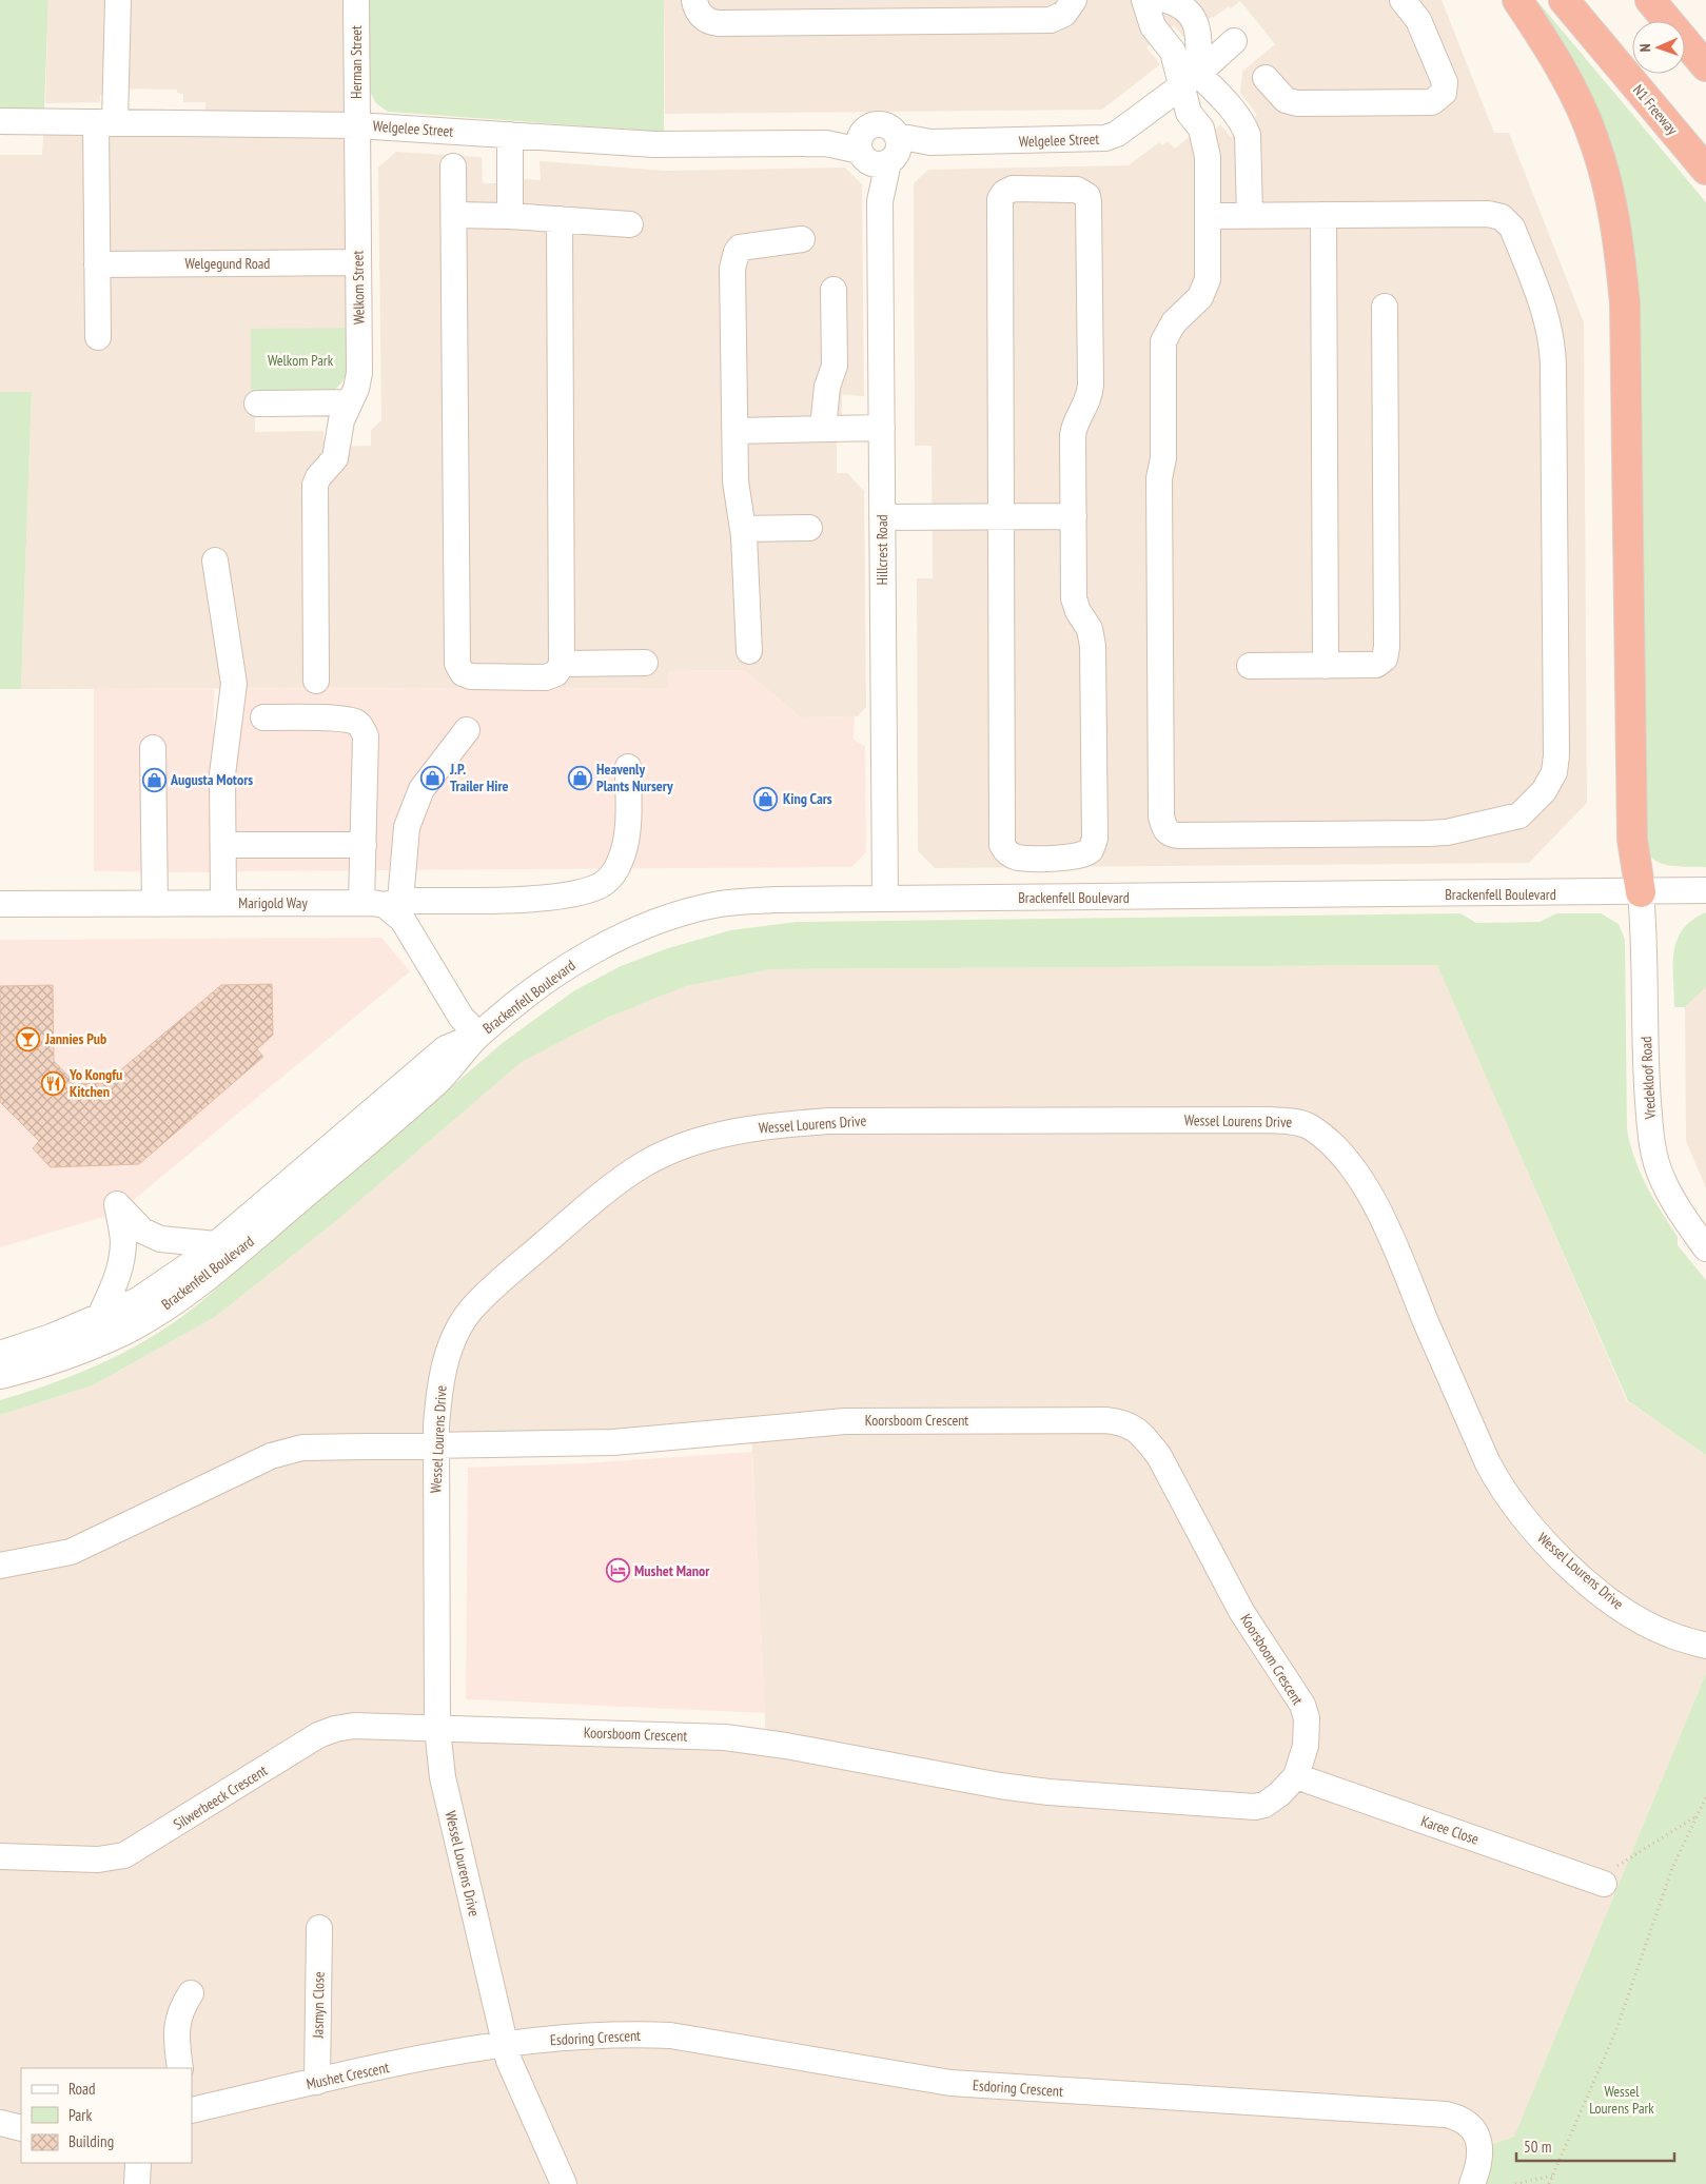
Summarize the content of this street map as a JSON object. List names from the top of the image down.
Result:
{
  "streets": {
    "highway": ["N1 Freeway"],
    "street": [
      "Herman Street",
      "Welgelee Street",
      "Welgegund Road",
      "Welkom Street",
      "Hillcrest Road",
      "Brackenfell Boulevard",
      "Marigold Way",
      "Vredekloof Road",
      "Wessel Lourens Drive",
      "Koorsboom Crescent",
      "Silwerbeeck Crescent",
      "Karee Close",
      "Jasmyn Close",
      "Esdoring Crescent",
      "Mushet Crescent"
    ]
  },
  "crossings": [
    ["Herman Street", "Welgelee Street"],
    ["Herman Street", "Welkom Street"],
    ["Welgelee Street", "Welkom Street"],
    ["Welgelee Street", "Hillcrest Road"],
    ["Welgegund Road", "Welkom Street"],
    ["Hillcrest Road", "Brackenfell Boulevard"],
    ["Brackenfell Boulevard", "Vredekloof Road"],
    ["Wessel Lourens Drive", "Koorsboom Crescent"],
    ["Wessel Lourens Drive", "Silwerbeeck Crescent"],
    ["Wessel Lourens Drive", "Esdoring Crescent"],
    ["Wessel Lourens Drive", "Mushet Crescent"],
    ["Koorsboom Crescent", "Silwerbeeck Crescent"],
    ["Koorsboom Crescent", "Karee Close"],
    ["Jasmyn Close", "Mushet Crescent"],
    ["Esdoring Crescent", "Mushet Crescent"]
  ],
  "parks": ["Welkom Park", "Wessel Lourens Park"],
  "places": {
    "shop": [
      "J.P. Trailer Hire",
      "Heavenly Plants Nursery",
      "Augusta Motors",
      "King Cars"
    ],
    "bar": ["Jannies Pub"],
    "restaurant": ["Yo Kongfu Kitchen"],
    "hotel": ["Mushet Manor"]
  },
  "legend": ["Road", "Park", "Building"],
  "scale_bar": "50 m",
  "north": "left"
}
